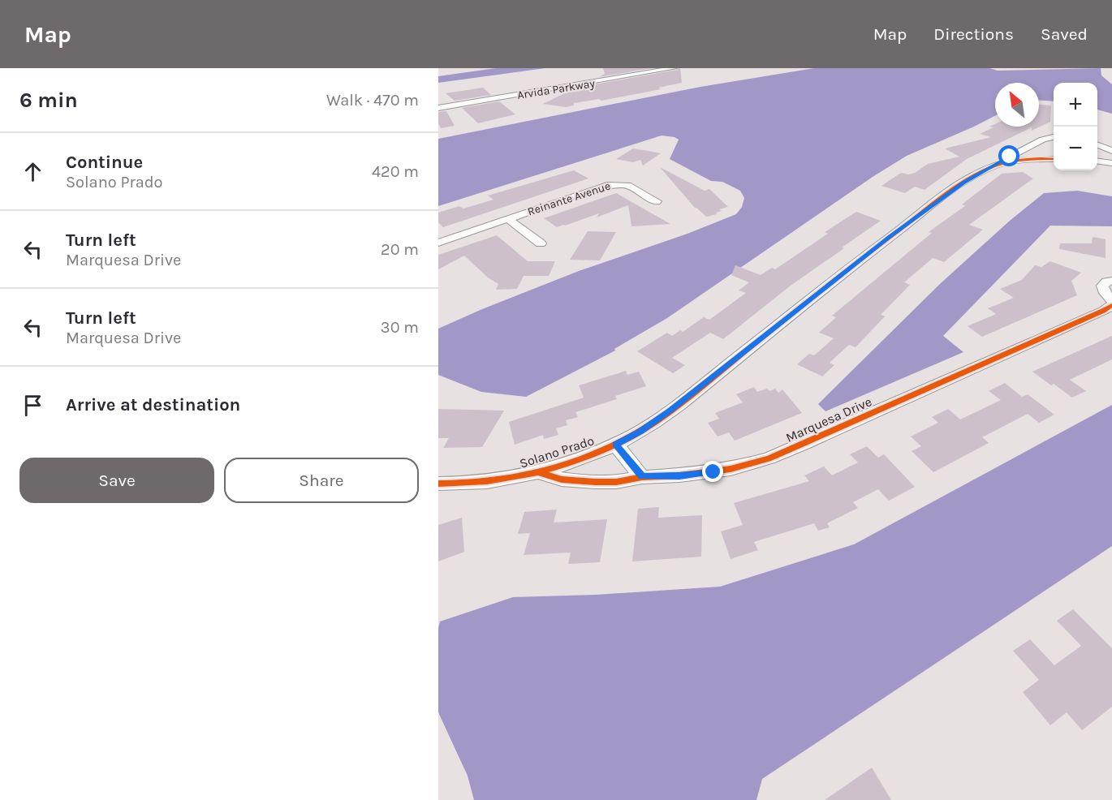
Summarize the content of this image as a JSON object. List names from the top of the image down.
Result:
{
  "streets": {
    "street": [
      "Arvida Parkway",
      "Reinante Avenue",
      "Marquesa Drive",
      "Solano Prado"
    ]
  },
  "crossings": [
    ["Marquesa Drive", "Solano Prado"]
  ],
  "north": "top left",
  "page": {
    "header": "Map",
    "nav": ["Map", "Directions", "Saved"],
    "heading": ["6 min", "Walk · 470 m"],
    "map_buttons": ["+", "−"],
    "list": [
      ["Continue", "Solano Prado", "420 m"],
      ["Turn left", "Marquesa Drive", "20 m"],
      ["Turn left", "Marquesa Drive", "30 m"],
      "Arrive at destination"
    ],
    "buttons": ["Save", "Share"]
  }
}
